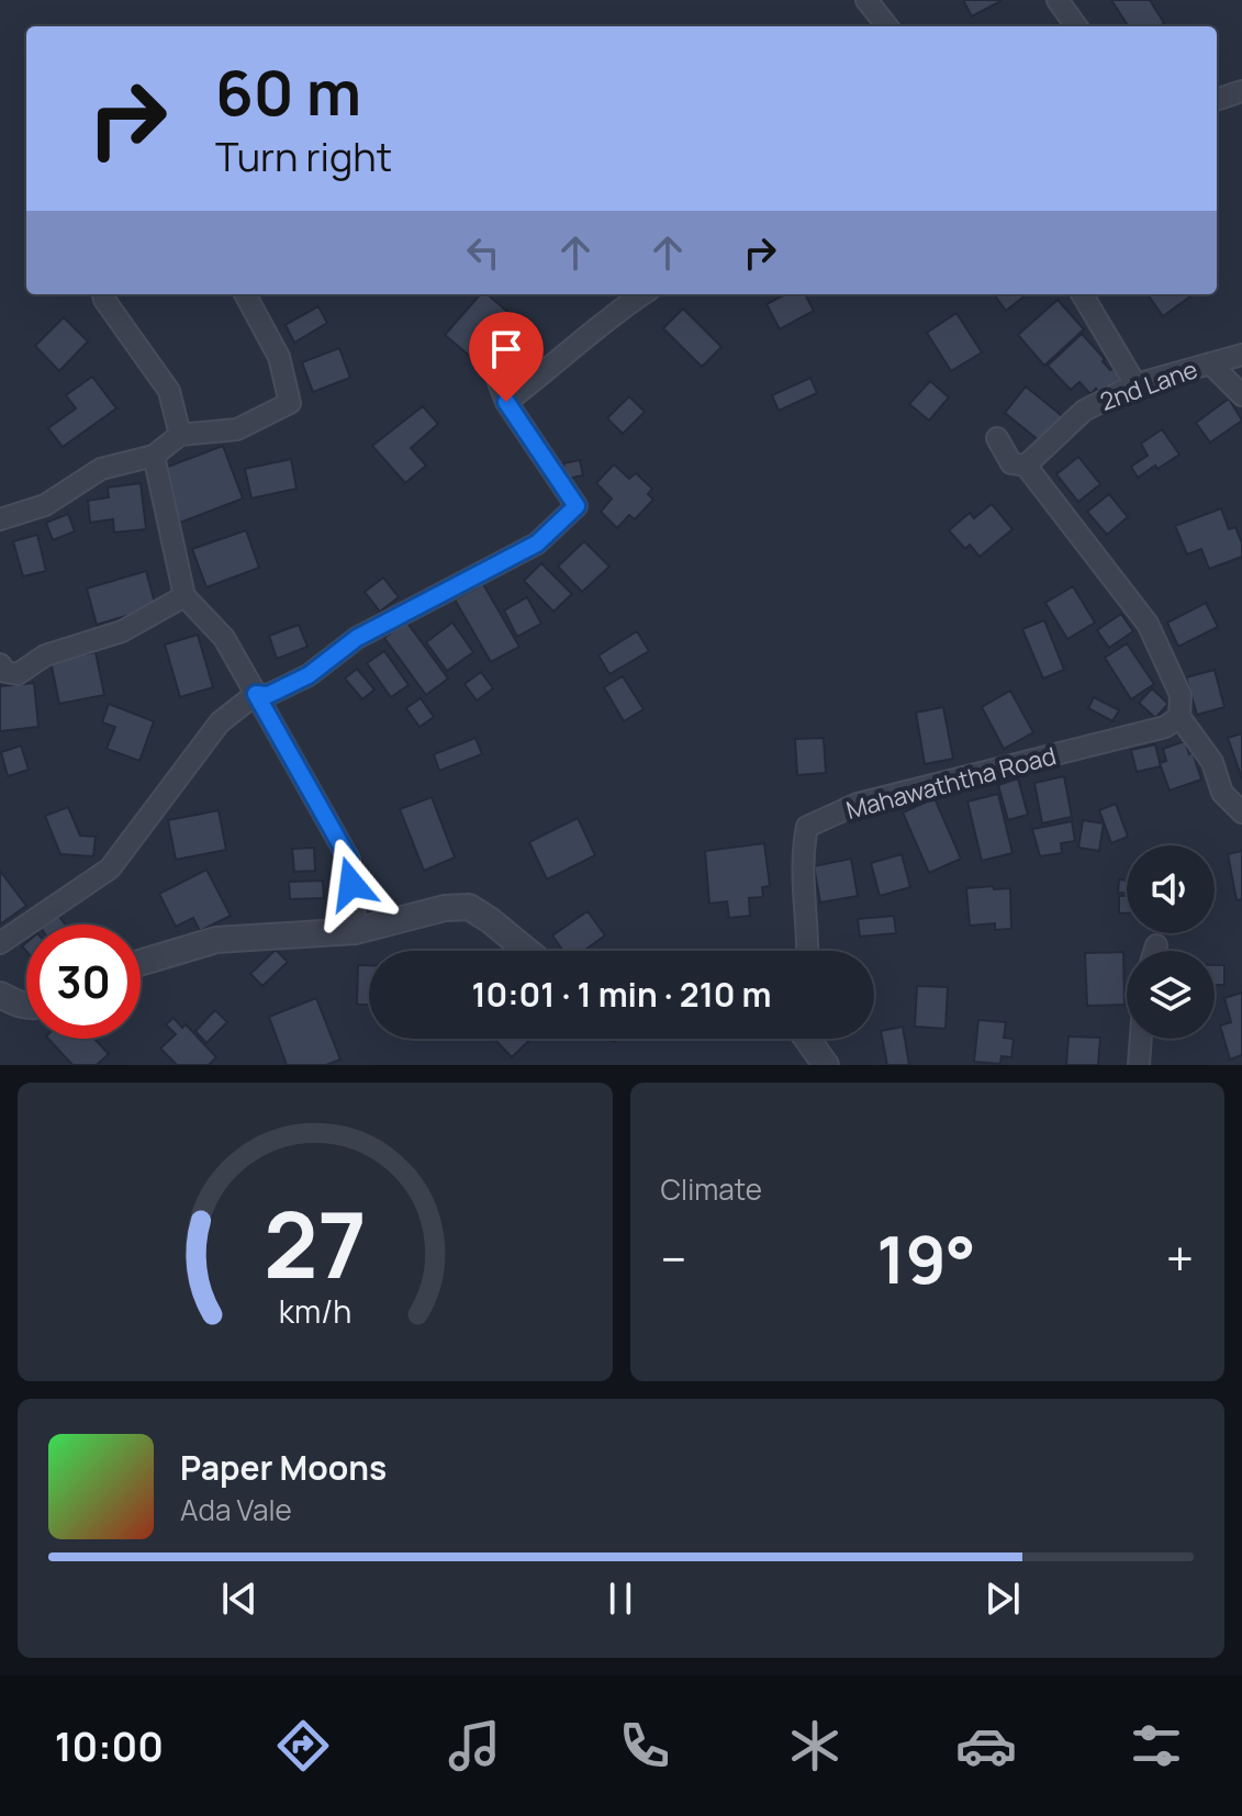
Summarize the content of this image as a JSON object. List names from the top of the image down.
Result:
{
  "streets": {
    "street": ["2nd Lane", "Mahawaththa Road"]
  },
  "page": {
    "turn": ["60 m", "Turn right"],
    "limit": "30",
    "trip": "10:01 · 1 min · 210 m",
    "tile": "Climate",
    "heat": ["−", "19°", "+"],
    "song": ["Paper Moons", "Ada Vale"],
    "tabs": "10:00",
    "gauge": ["27", "km/h"]
  }
}
